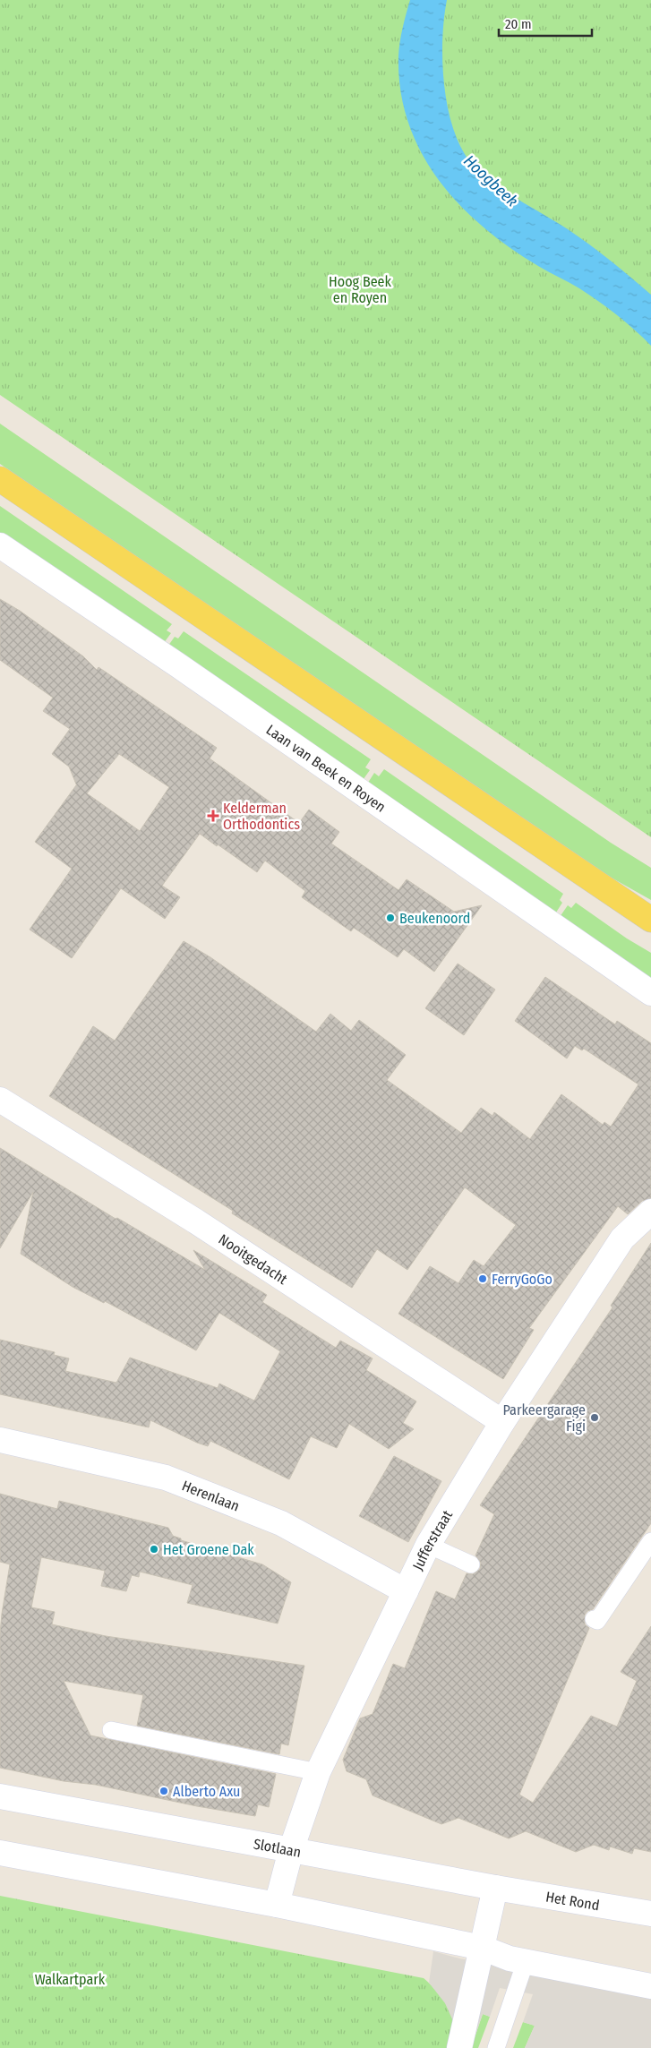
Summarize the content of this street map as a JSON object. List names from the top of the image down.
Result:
{
  "streets": {
    "street": [
      "Laan van Beek en Royen",
      "Nooitgedacht",
      "Herenlaan",
      "Jufferstraat",
      "Slotlaan",
      "Het Rond"
    ]
  },
  "crossings": [
    ["Nooitgedacht", "Jufferstraat"],
    ["Herenlaan", "Jufferstraat"],
    ["Jufferstraat", "Slotlaan"],
    ["Slotlaan", "Het Rond"]
  ],
  "water": ["Hoogbeek"],
  "parks": ["Hoog Beek en Royen", "Walkartpark"],
  "places": {
    "health": ["Kelderman Orthodontics"],
    "other": [
      "Beukenoord",
      "FerryGoGo",
      "Parkeergarage Figi",
      "Het Groene Dak",
      "Alberto Axu"
    ]
  },
  "scale_bar": "20 m"
}
